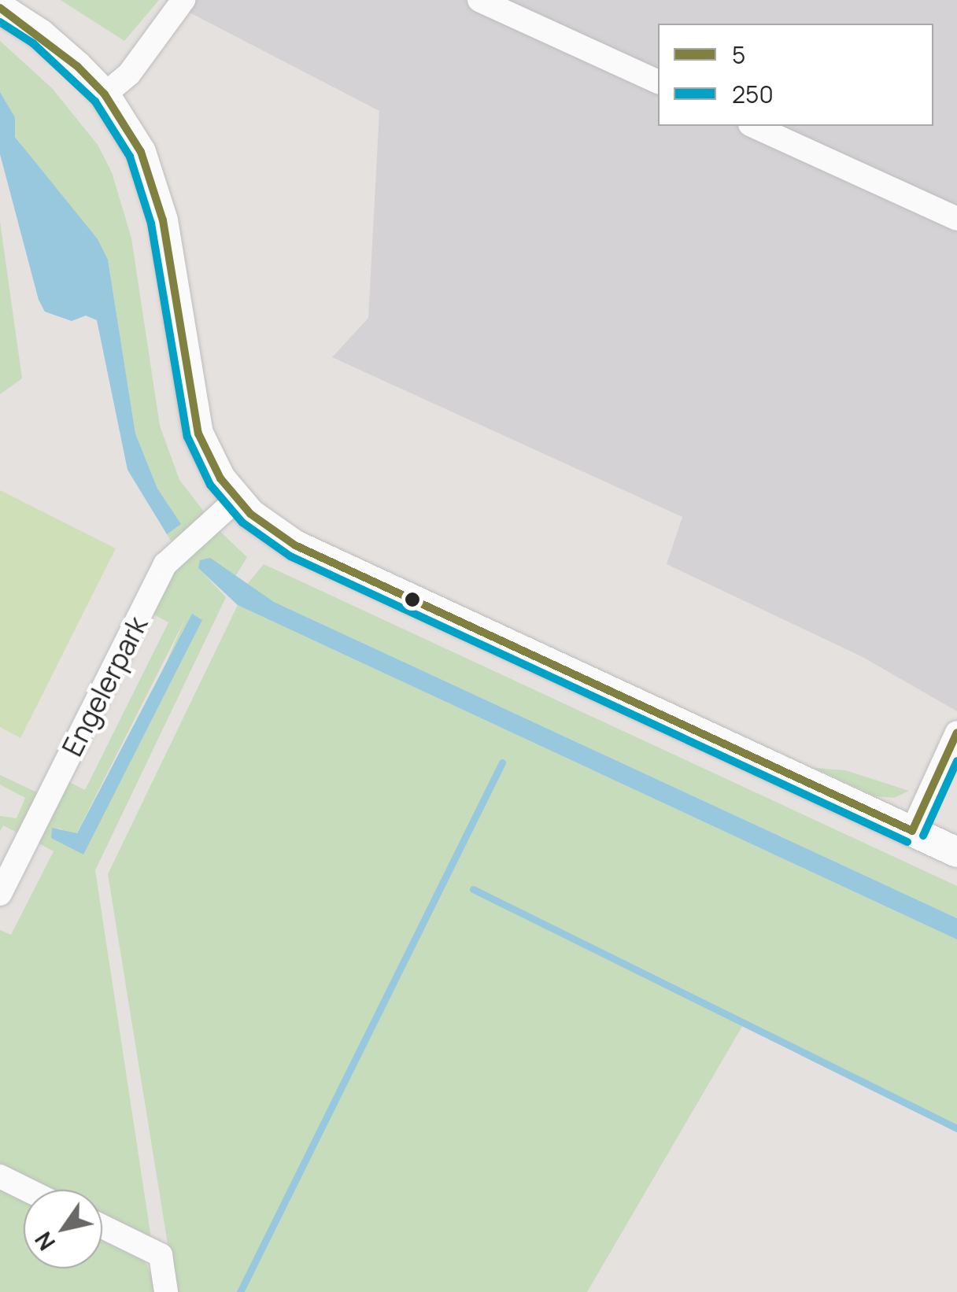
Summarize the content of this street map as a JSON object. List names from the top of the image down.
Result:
{
  "streets": {
    "street": ["Engelerpark"]
  },
  "lines": ["transit line 5", "transit line 250"],
  "legend": ["5", "250"],
  "north": "bottom left"
}
